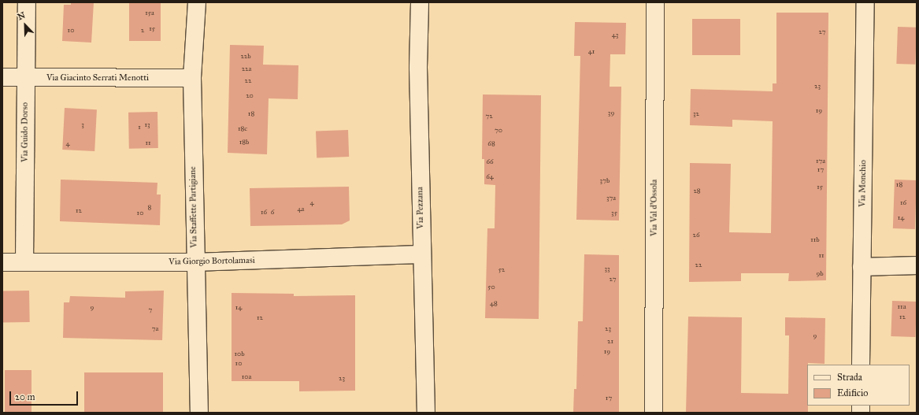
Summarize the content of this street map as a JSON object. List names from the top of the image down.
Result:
{
  "streets": {
    "street": [
      "Via Giacinto Serrati Menotti",
      "Via Guido Dorso",
      "Via Monchio",
      "Via Staffette Partigiane",
      "Via Pezzana",
      "Via Val d'Ossola",
      "Via Giorgio Bortolamasi"
    ]
  },
  "crossings": [
    ["Via Giacinto Serrati Menotti", "Via Guido Dorso"],
    ["Via Giacinto Serrati Menotti", "Via Staffette Partigiane"],
    ["Via Guido Dorso", "Via Giorgio Bortolamasi"],
    ["Via Staffette Partigiane", "Via Giorgio Bortolamasi"],
    ["Via Pezzana", "Via Giorgio Bortolamasi"]
  ],
  "house_numbers": [
    "15a",
    "15",
    "10",
    "2",
    "27",
    "43",
    "41",
    "22b",
    "22a",
    "22",
    "23",
    "20",
    "19",
    "39",
    "18",
    "32",
    "72",
    "3",
    "13",
    "1",
    "18c",
    "70",
    "18b",
    "11",
    "4",
    "68",
    "17a",
    "66",
    "17",
    "64",
    "37b",
    "18",
    "15",
    "28",
    "37a",
    "4",
    "16",
    "8",
    "4a",
    "12",
    "16",
    "6",
    "10",
    "35",
    "14",
    "26",
    "11b",
    "11",
    "22",
    "33",
    "52",
    "9b",
    "27",
    "50",
    "48",
    "11a",
    "9",
    "14",
    "7",
    "12",
    "12",
    "7a",
    "23",
    "9",
    "21",
    "19",
    "10b",
    "10",
    "10a",
    "23",
    "17"
  ],
  "legend": ["Strada", "Edificio"],
  "scale_bar": "20 m",
  "north": "top left"
}
